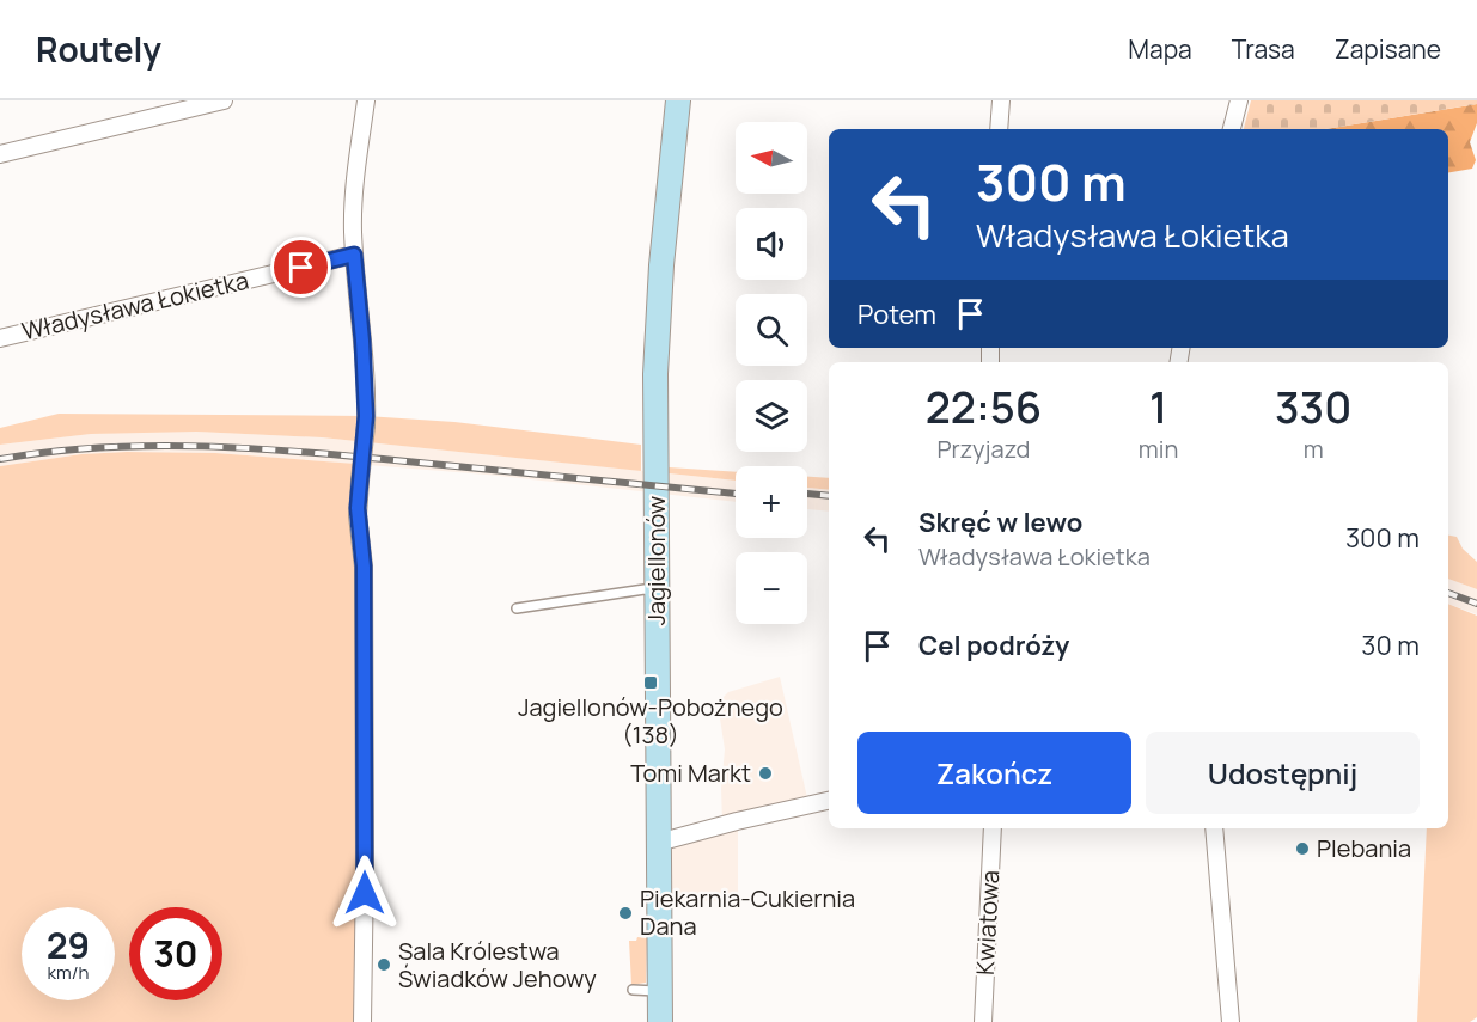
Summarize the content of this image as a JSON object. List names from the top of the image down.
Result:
{
  "streets": {
    "street": ["Władysława Łokietka", "Jagiellonów", "Kwiatowa"]
  },
  "places": {
    "transit": ["Jagiellonów-Pobożnego (138)"],
    "other": [
      "Tomi Markt",
      "Plebania",
      "Piekarnia-Cukiernia Dana",
      "Sala Królestwa Świadków Jehowy"
    ]
  },
  "north": "left",
  "page": {
    "header": "Routely",
    "nav": ["Mapa", "Trasa", "Zapisane"],
    "map_buttons": ["+", "−"],
    "turn": ["300 m", "Władysława Łokietka"],
    "then": "Potem",
    "eta": [
      "22:56",
      "Przyjazd",
      "1",
      "min",
      "330",
      "m"
    ],
    "list": [
      {
        "name": "Skręć w lewo",
        "note": "Władysława Łokietka",
        "value": "300 m"
      },
      {
        "name": "Cel podróży",
        "value": "30 m"
      }
    ],
    "buttons": ["Zakończ", "Udostępnij"],
    "speed": "29 km/h",
    "limit": "30"
  }
}
